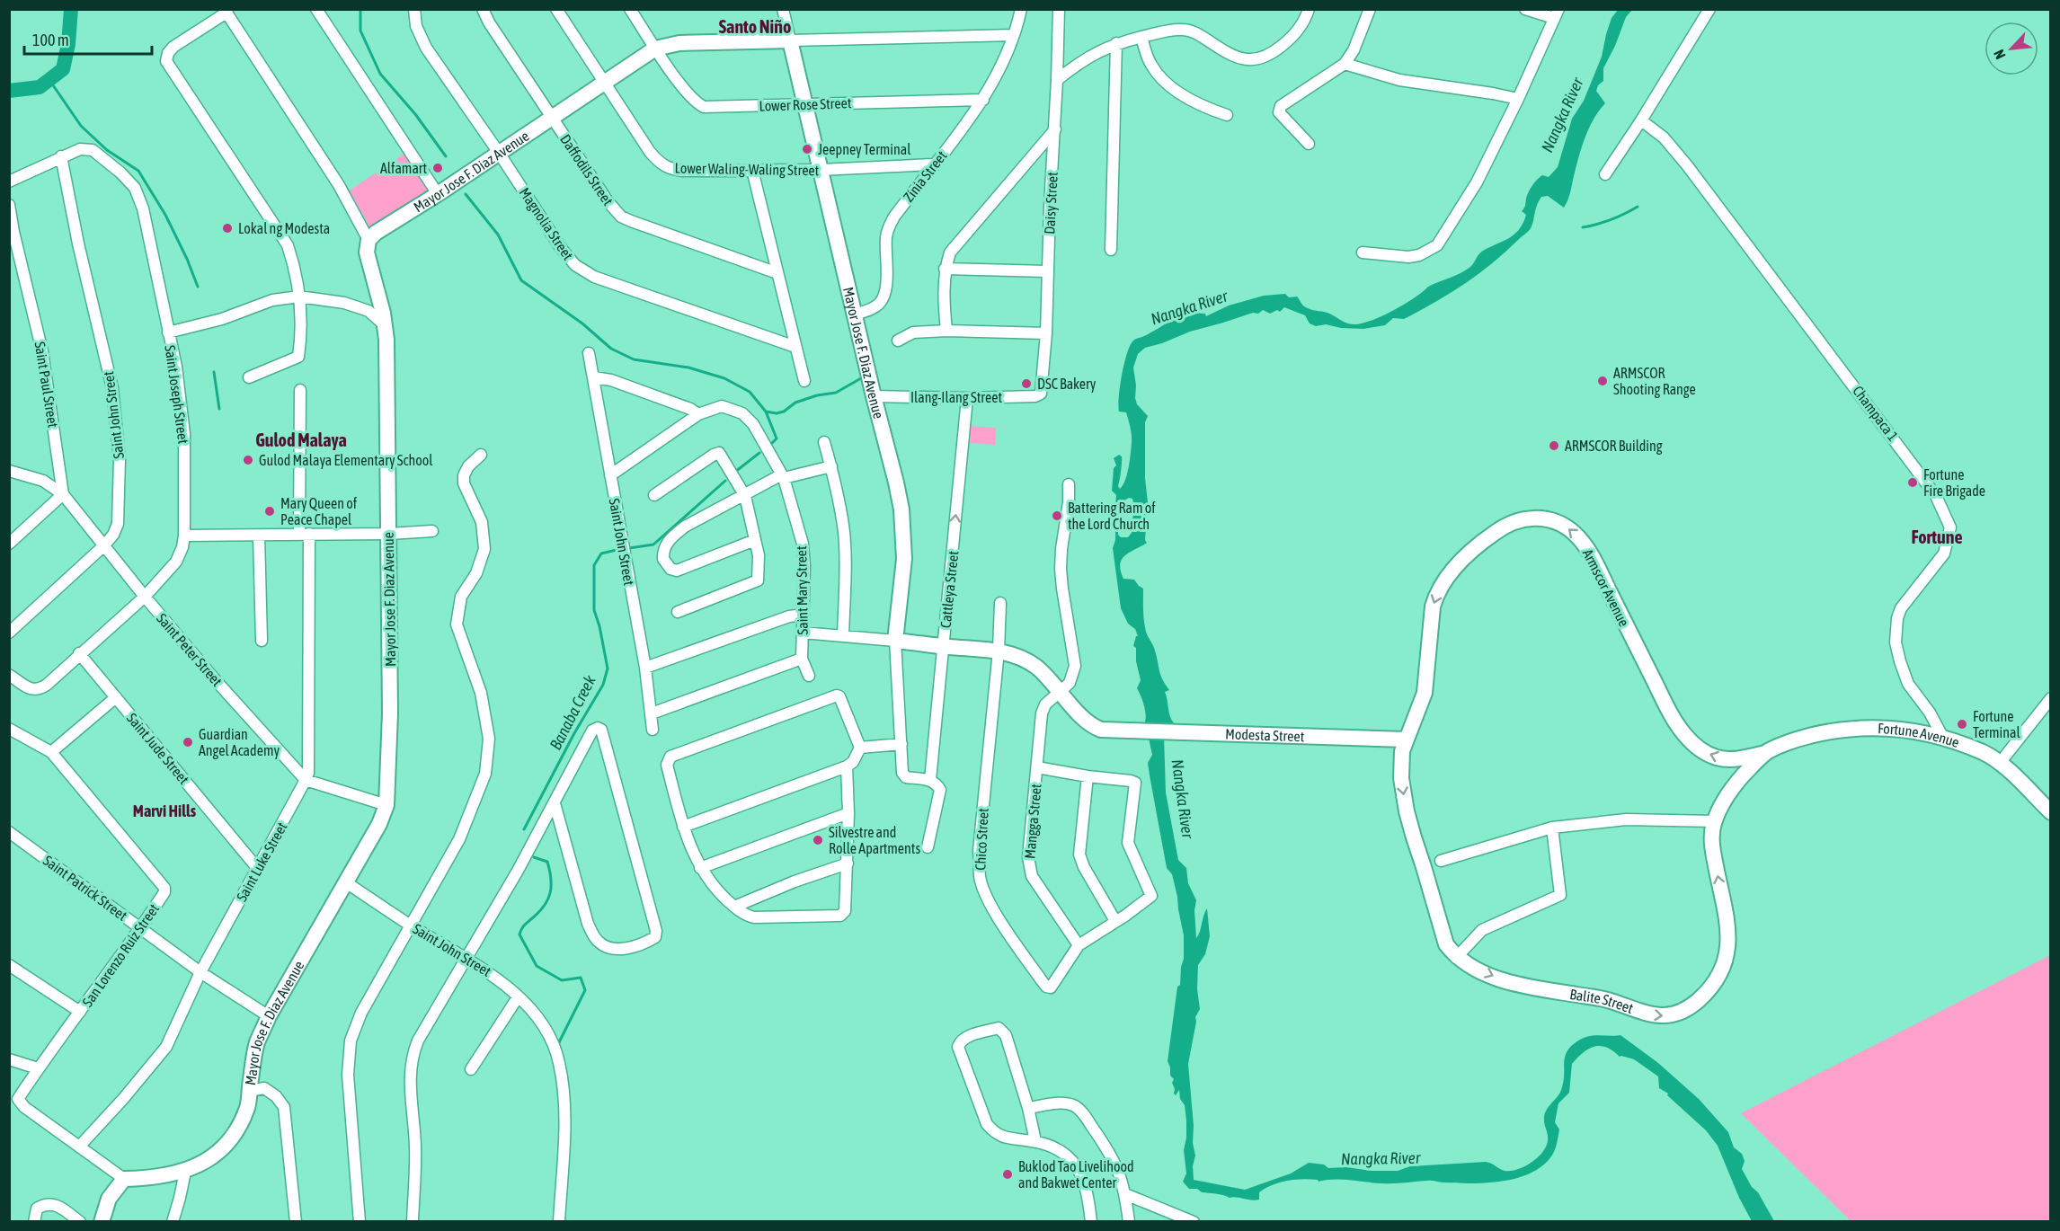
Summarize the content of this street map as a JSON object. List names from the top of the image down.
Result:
{
  "streets": {
    "main road": [
      "Mayor Jose F. Diaz Avenue",
      "Armscor Avenue",
      "Modesta Street",
      "Fortune Avenue",
      "Balite Street"
    ],
    "street": [
      "Lower Rose Street",
      "Lower Waling-Waling Street",
      "Daffodils Street",
      "Zinia Street",
      "Daisy Street",
      "Magnolia Street",
      "Saint Paul Street",
      "Saint Joseph Street",
      "Ilang-Ilang Street",
      "Champaca 1",
      "Saint John Street",
      "Cattleya Street",
      "Saint Mary Street",
      "Saint Peter Street",
      "Saint Jude Street",
      "Mangga Street",
      "Chico Street",
      "Saint Luke Street",
      "Saint Patrick Street",
      "San Lorenzo Ruiz Street"
    ]
  },
  "crossings": [
    ["Lower Rose Street", "Mayor Jose F. Diaz Avenue"],
    ["Lower Rose Street", "Zinia Street"],
    ["Lower Waling-Waling Street", "Mayor Jose F. Diaz Avenue"],
    ["Lower Waling-Waling Street", "Zinia Street"],
    ["Daffodils Street", "Mayor Jose F. Diaz Avenue"],
    ["Mayor Jose F. Diaz Avenue", "Zinia Street"],
    ["Mayor Jose F. Diaz Avenue", "Magnolia Street"],
    ["Mayor Jose F. Diaz Avenue", "Ilang-Ilang Street"],
    ["Mayor Jose F. Diaz Avenue", "Saint John Street"],
    ["Mayor Jose F. Diaz Avenue", "Saint Patrick Street"],
    ["Daisy Street", "Ilang-Ilang Street"],
    ["Saint Paul Street", "Saint Peter Street"],
    ["Saint Joseph Street", "Saint John Street"],
    ["Saint Joseph Street", "Saint Peter Street"],
    ["Saint Joseph Street", "Saint Jude Street"],
    ["Ilang-Ilang Street", "Cattleya Street"],
    ["Champaca 1", "Fortune Avenue"],
    ["Saint John Street", "Saint Mary Street"],
    ["Saint John Street", "Saint Peter Street"],
    ["Armscor Avenue", "Modesta Street"],
    ["Armscor Avenue", "Fortune Avenue"],
    ["Armscor Avenue", "Balite Street"],
    ["Saint Peter Street", "Saint Luke Street"],
    ["Modesta Street", "Mangga Street"],
    ["Fortune Avenue", "Balite Street"],
    ["Saint Jude Street", "Saint Luke Street"],
    ["Mangga Street", "Chico Street"],
    ["Saint Luke Street", "Saint Patrick Street"],
    ["Saint Luke Street", "San Lorenzo Ruiz Street"],
    ["Saint Patrick Street", "San Lorenzo Ruiz Street"]
  ],
  "one_way": ["Cattleya Street"],
  "districts": [
    "Santo Niño",
    "Gulod Malaya",
    "Fortune",
    "Marvi Hills"
  ],
  "water": ["Nangka River", "Banaba Creek"],
  "places": [
    "Jeepney Terminal",
    "Alfamart",
    "Lokal ng Modesta",
    "ARMSCOR Shooting Range",
    "DSC Bakery",
    "ARMSCOR Building",
    "Gulod Malaya Elementary School",
    "Fortune Fire Brigade",
    "Mary Queen of Peace Chapel",
    "Battering Ram of the Lord Church",
    "Fortune Terminal",
    "Guardian Angel Academy",
    "Silvestre and Rolle Apartments",
    "Buklod Tao Livelihood and Bakwet Center"
  ],
  "scale_bar": "100 m",
  "north": "bottom left"
}
